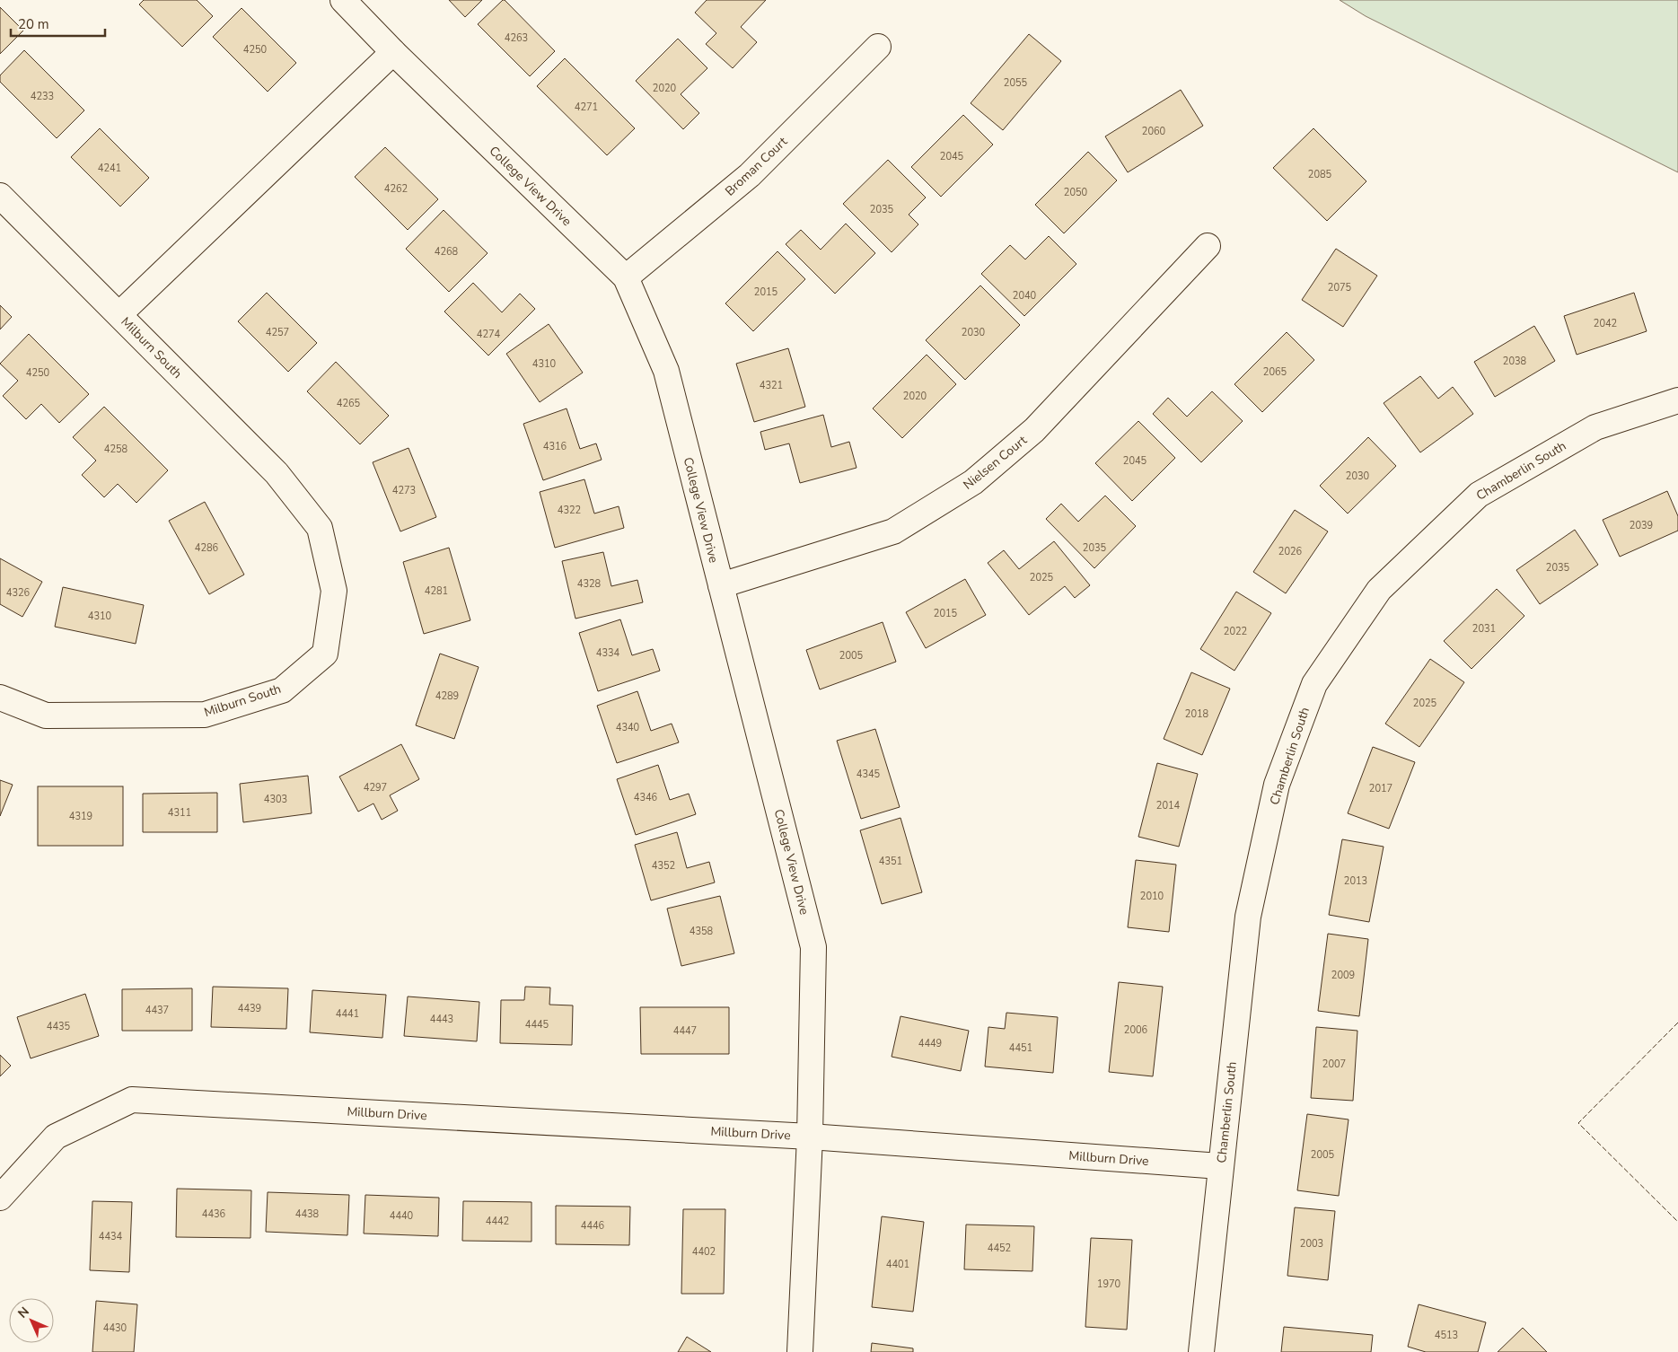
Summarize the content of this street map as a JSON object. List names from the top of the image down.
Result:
{
  "streets": {
    "street": [
      "Broman Court",
      "College View Drive",
      "Milburn South",
      "Nielsen Court",
      "Chamberlin South",
      "Millburn Drive"
    ]
  },
  "crossings": [
    ["Broman Court", "College View Drive"],
    ["College View Drive", "Milburn South"],
    ["College View Drive", "Nielsen Court"],
    ["College View Drive", "Millburn Drive"],
    ["Chamberlin South", "Millburn Drive"]
  ],
  "house_numbers": [
    "4263",
    "4250",
    "2055",
    "2020",
    "4233",
    "4271",
    "2060",
    "2045",
    "4241",
    "2085",
    "4262",
    "2050",
    "2035",
    "4268",
    "2075",
    "2015",
    "2040",
    "2042",
    "4257",
    "2030",
    "4274",
    "2038",
    "4310",
    "2065",
    "4250",
    "4321",
    "2020",
    "4265",
    "4316",
    "4258",
    "2045",
    "2030",
    "4273",
    "4322",
    "2039",
    "4286",
    "2035",
    "2026",
    "2035",
    "2025",
    "4328",
    "4281",
    "4326",
    "2015",
    "4310",
    "2031",
    "2022",
    "4334",
    "2005",
    "4289",
    "2025",
    "2018",
    "4340",
    "4345",
    "4297",
    "2017",
    "4346",
    "4303",
    "2014",
    "4311",
    "4319",
    "4351",
    "4352",
    "2013",
    "2010",
    "4358",
    "2009",
    "4439",
    "4437",
    "4441",
    "4443",
    "4445",
    "4435",
    "2006",
    "4447",
    "4449",
    "4451",
    "2007",
    "2005",
    "4436",
    "4438",
    "4440",
    "4442",
    "4446",
    "4434",
    "2003",
    "4452",
    "4402",
    "4401",
    "1970",
    "4430",
    "4513"
  ],
  "scale_bar": "20 m",
  "north": "top left"
}
